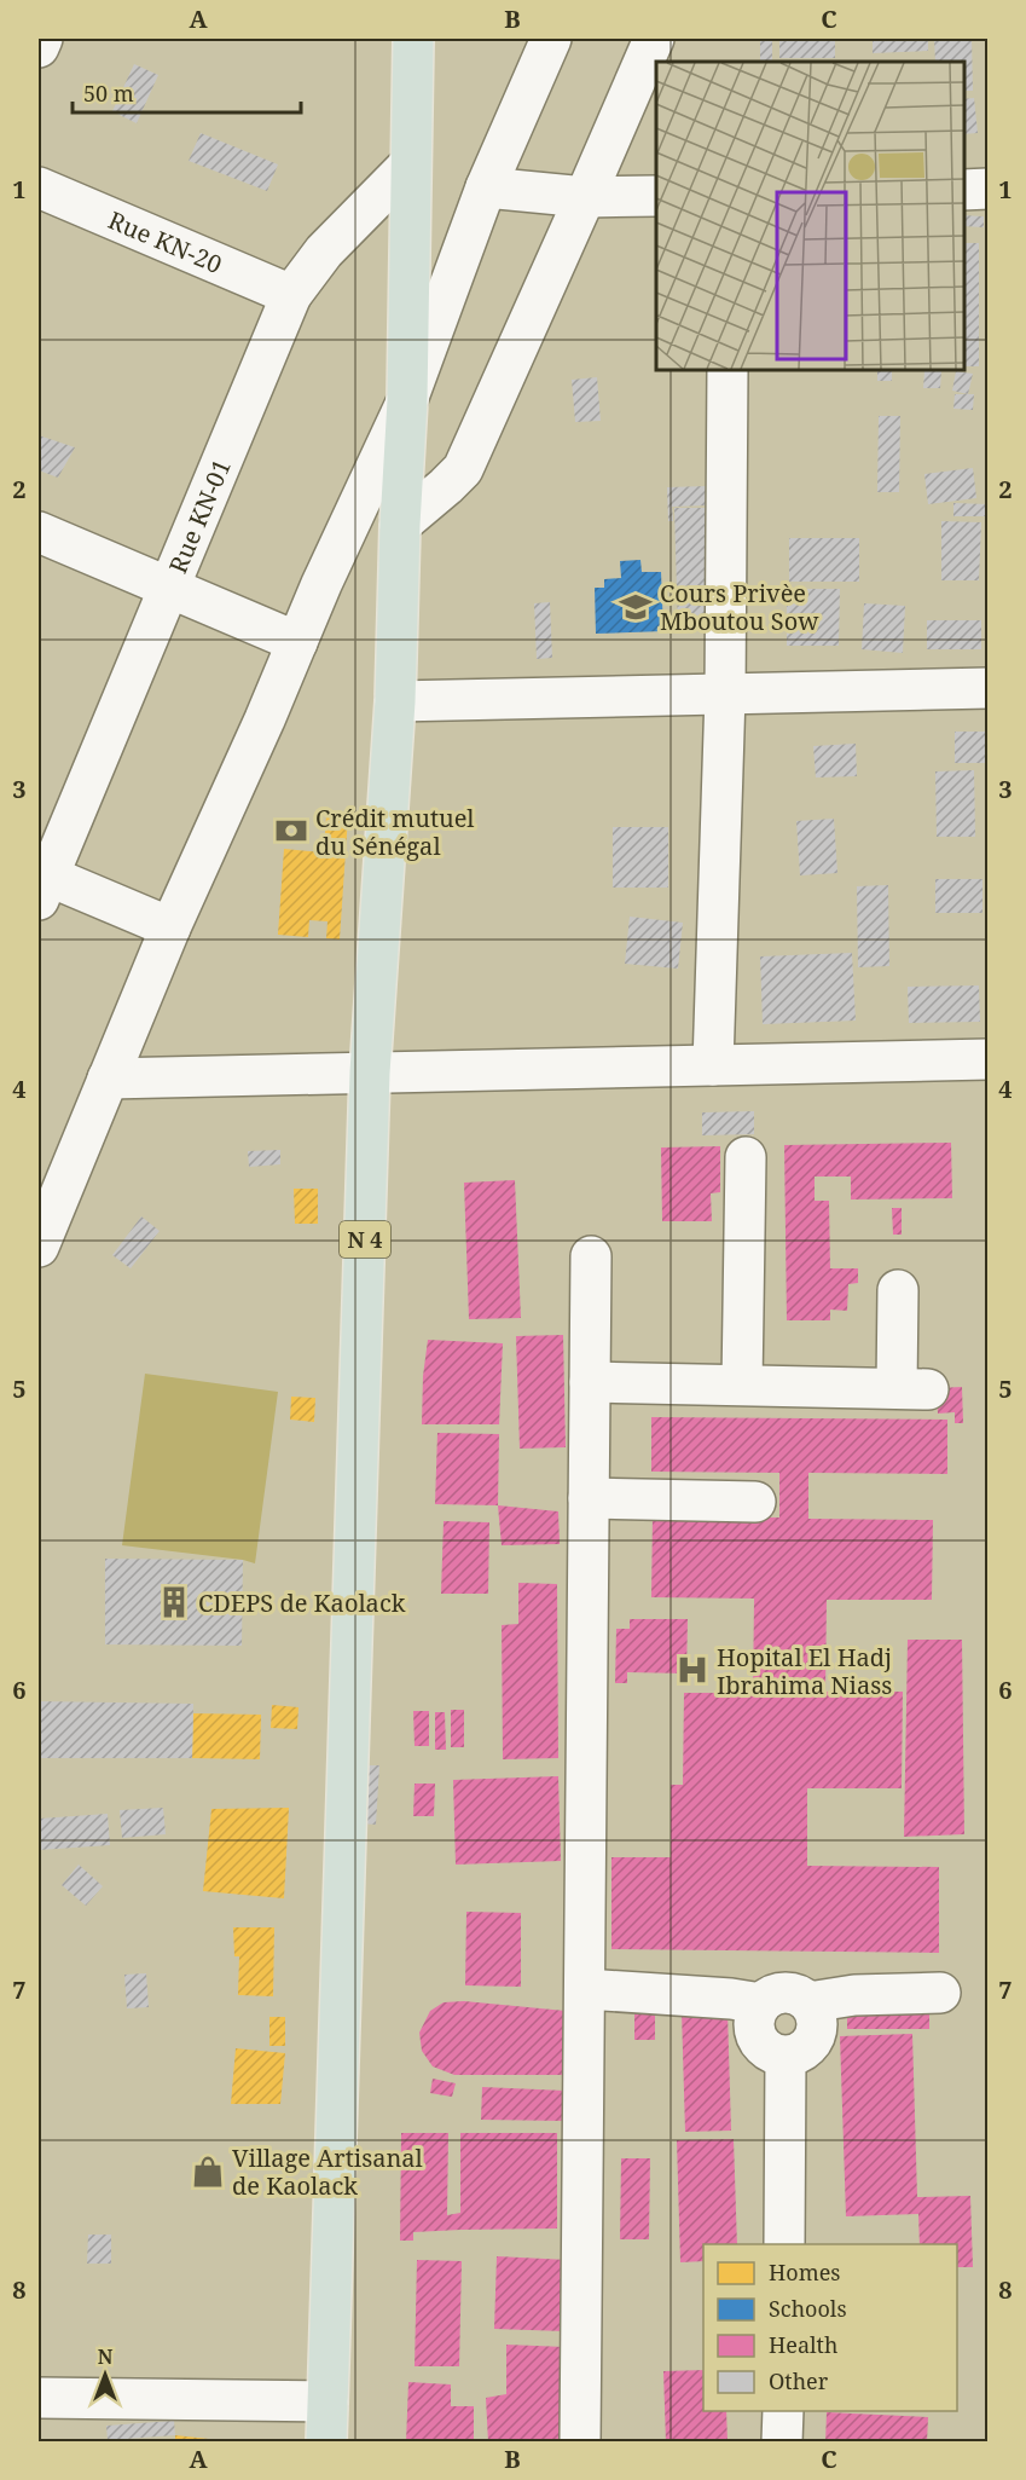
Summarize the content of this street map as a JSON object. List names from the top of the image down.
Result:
{
  "streets": {
    "main road": ["N 4"],
    "street": ["Rue KN-20", "Rue KN-01"]
  },
  "crossings": [
    ["Rue KN-20", "Rue KN-01"],
    ["Rue KN-01", "N 4"]
  ],
  "places": {
    "school or university": ["Cours Privèe Mboutou Sow"],
    "bank": ["Crédit mutuel du Sénégal"],
    "building": ["CDEPS de Kaolack"],
    "hospital": ["Hopital El Hadj Ibrahima Niass"],
    "shop": ["Village Artisanal de Kaolack"]
  },
  "legend": [
    "Homes",
    "Schools",
    "Health",
    "Other"
  ],
  "scale_bar": "50 m",
  "north": "top",
  "grid": {
    "columns": ["A", "B", "C"],
    "rows": [
      "1",
      "2",
      "3",
      "4",
      "5",
      "6",
      "7",
      "8"
    ]
  }
}
